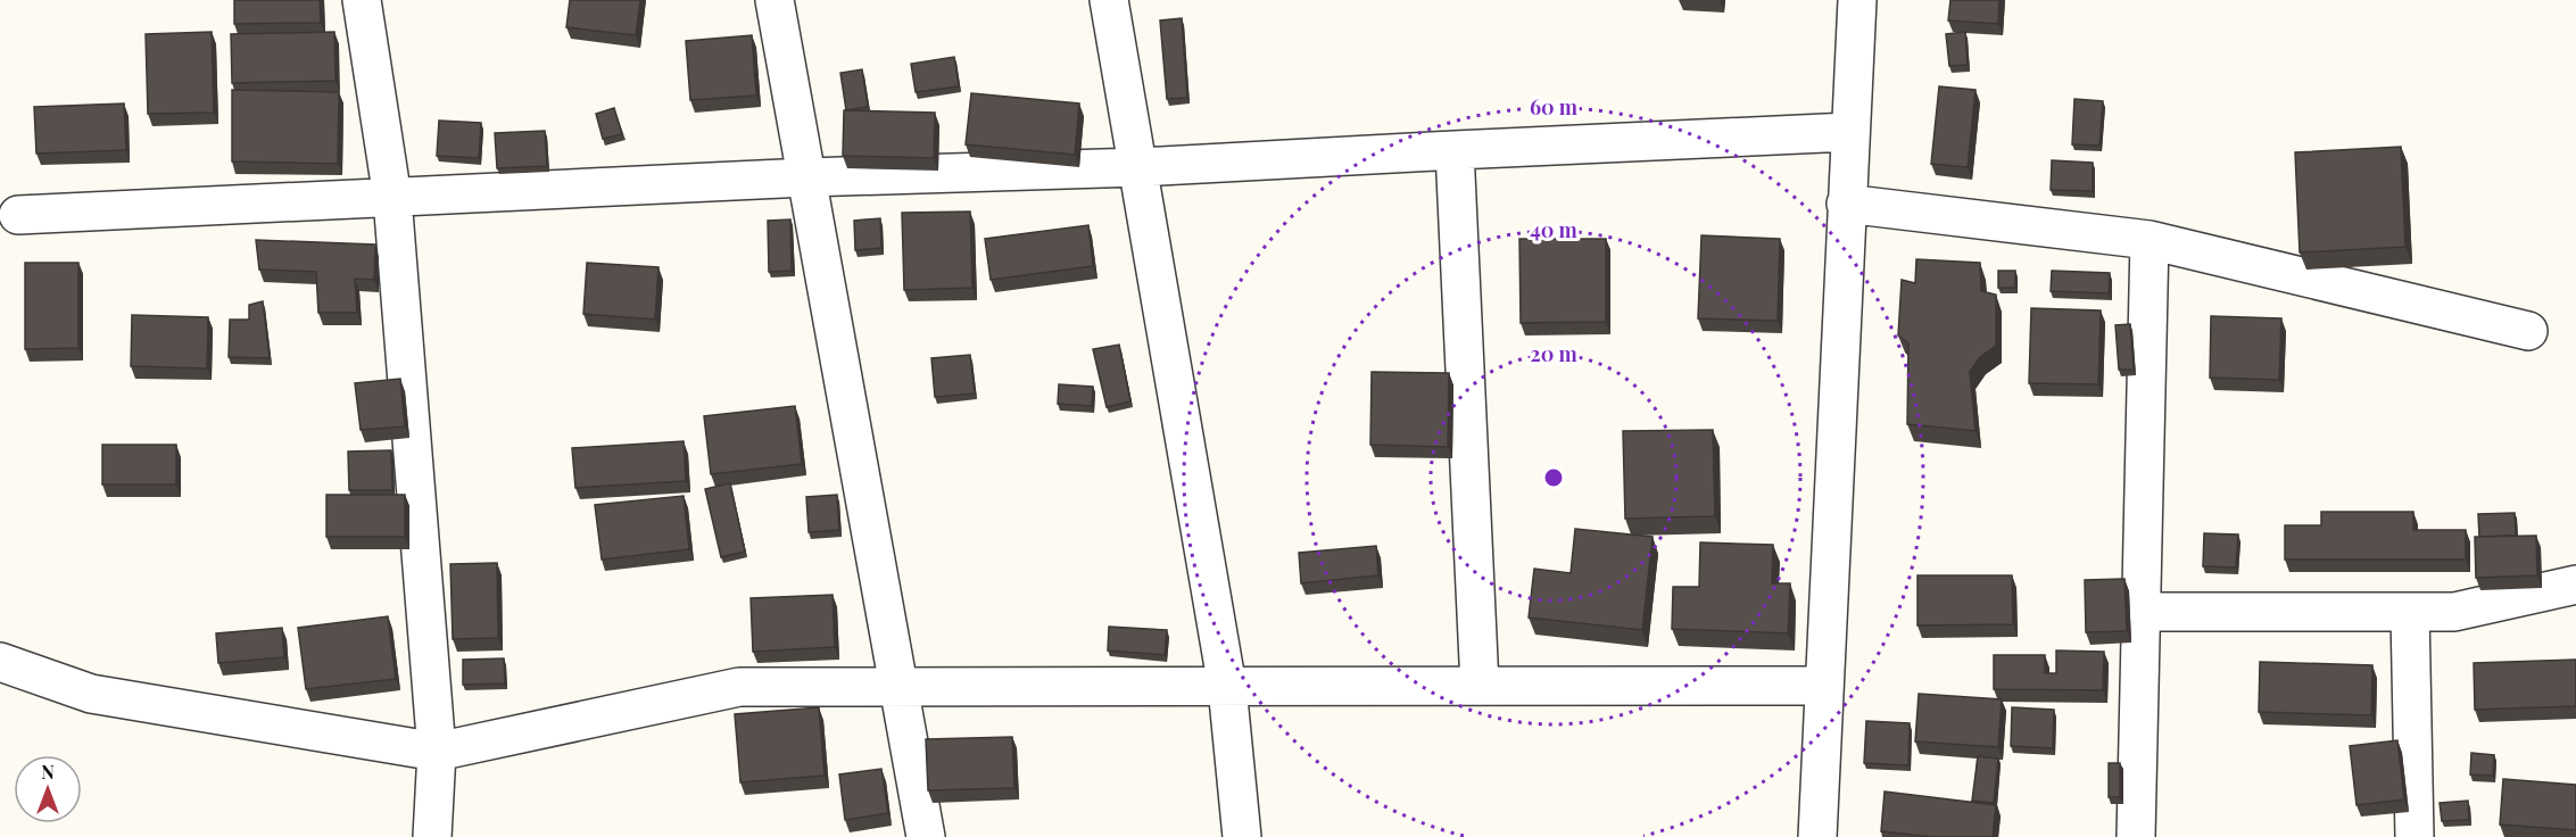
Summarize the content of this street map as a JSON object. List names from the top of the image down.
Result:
{
  "north": "top",
  "rings": ["60 m", "40 m", "20 m"]
}
